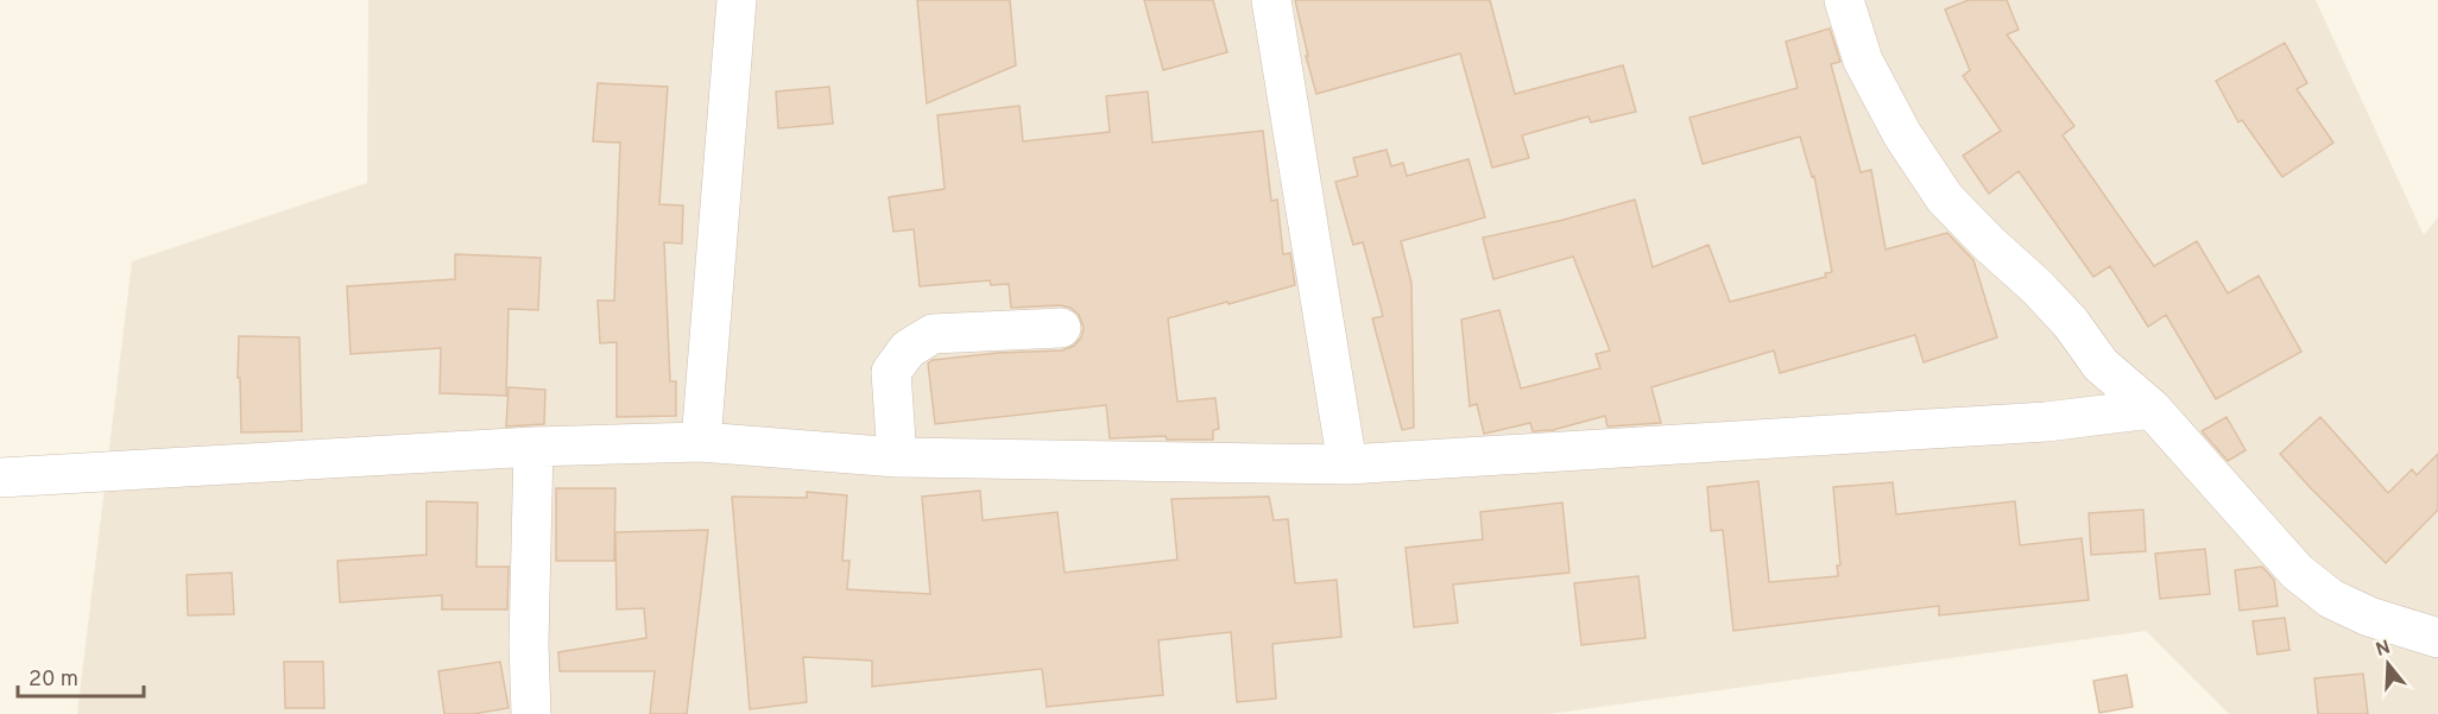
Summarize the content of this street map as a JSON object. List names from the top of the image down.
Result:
{
  "scale_bar": "20 m",
  "north": "top"
}
